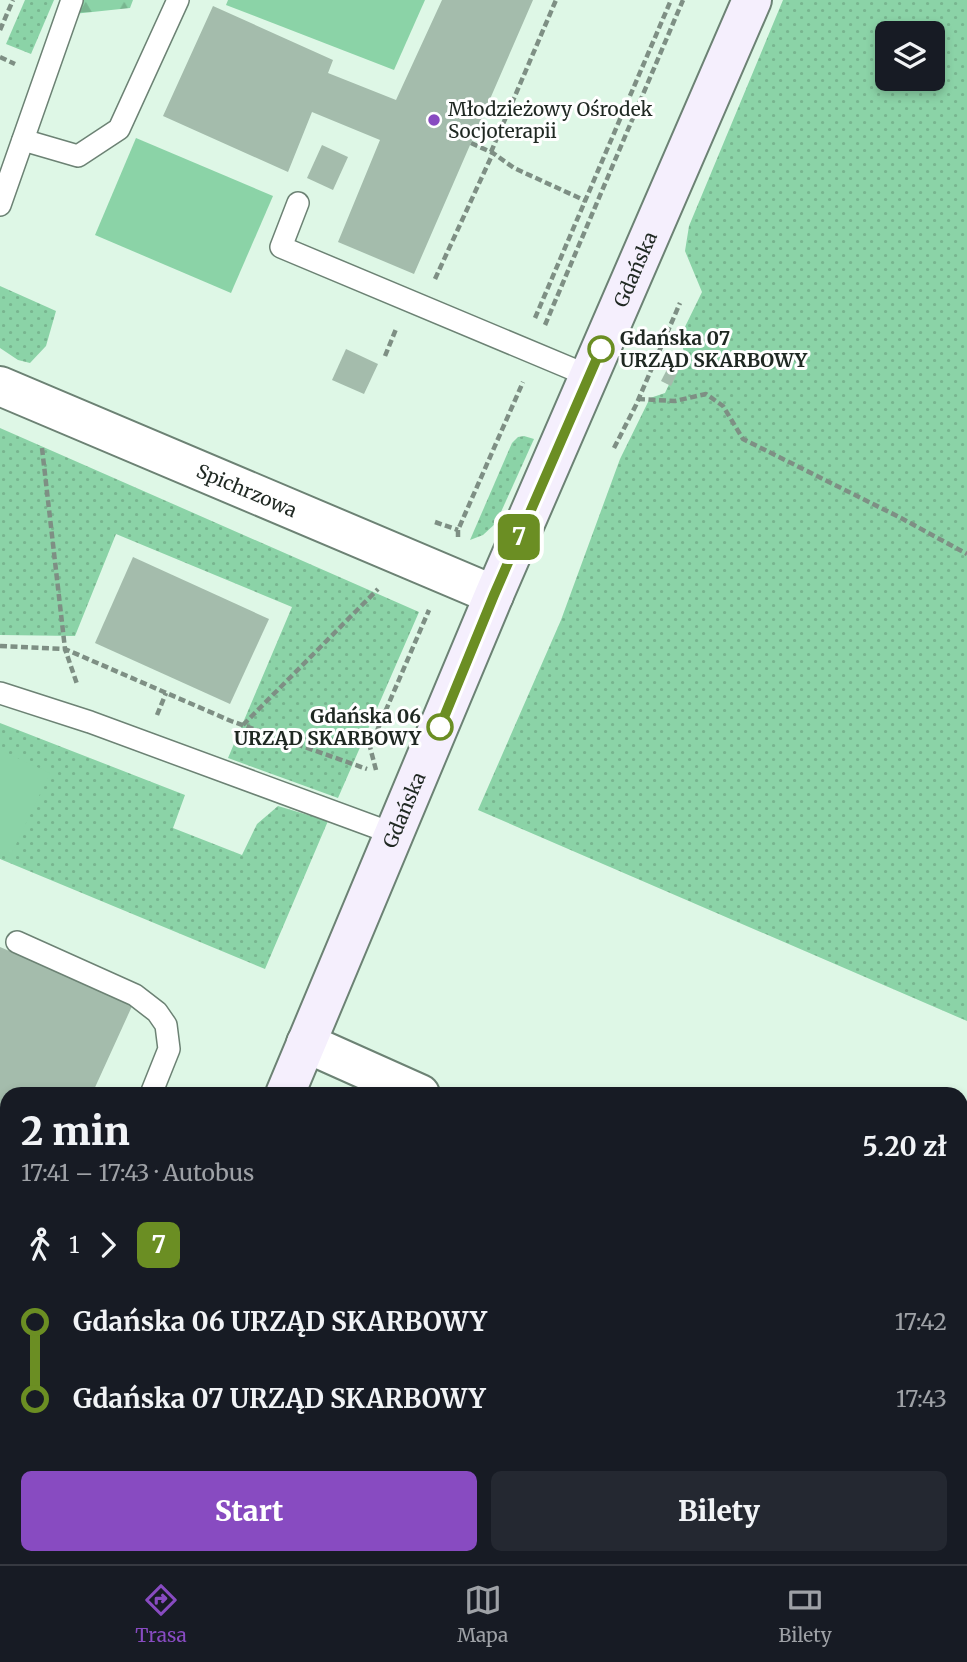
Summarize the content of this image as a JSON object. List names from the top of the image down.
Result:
{
  "streets": {
    "street": ["Gdańska", "Spichrzowa"]
  },
  "crossings": [
    ["Gdańska", "Spichrzowa"]
  ],
  "places": ["Młodzieżowy Ośrodek Socjoterapii", "Gdańska 07 URZĄD SKARBOWY", "Gdańska 06 URZĄD SKARBOWY"],
  "lines": ["bus line 7"],
  "page": {
    "on_map": "7",
    "heading": ["2 min", "17:41 – 17:43 · Autobus", "5.20 zł"],
    "legs": ["1", "7"],
    "list": [
      {
        "name": "Gdańska 06 URZĄD SKARBOWY",
        "value": "17:42"
      },
      {
        "name": "Gdańska 07 URZĄD SKARBOWY",
        "value": "17:43"
      }
    ],
    "buttons": ["Start", "Bilety"],
    "tabs": ["Trasa", "Mapa", "Bilety"]
  }
}
